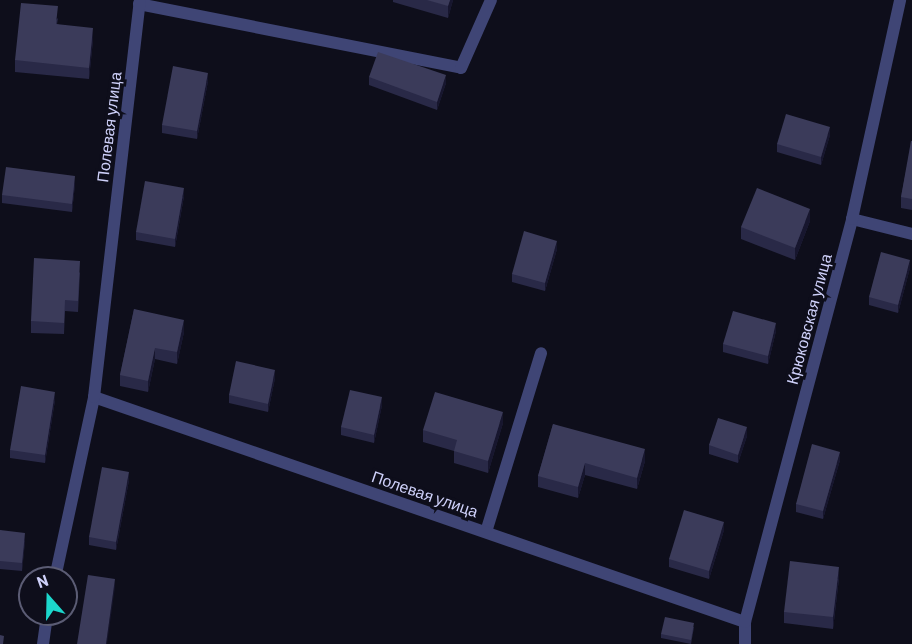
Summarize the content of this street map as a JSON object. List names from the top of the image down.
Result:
{
  "streets": {
    "street": ["Полевая улица", "Крюковская улица"]
  },
  "crossings": [
    ["Полевая улица", "Крюковская улица"]
  ],
  "north": "top"
}
